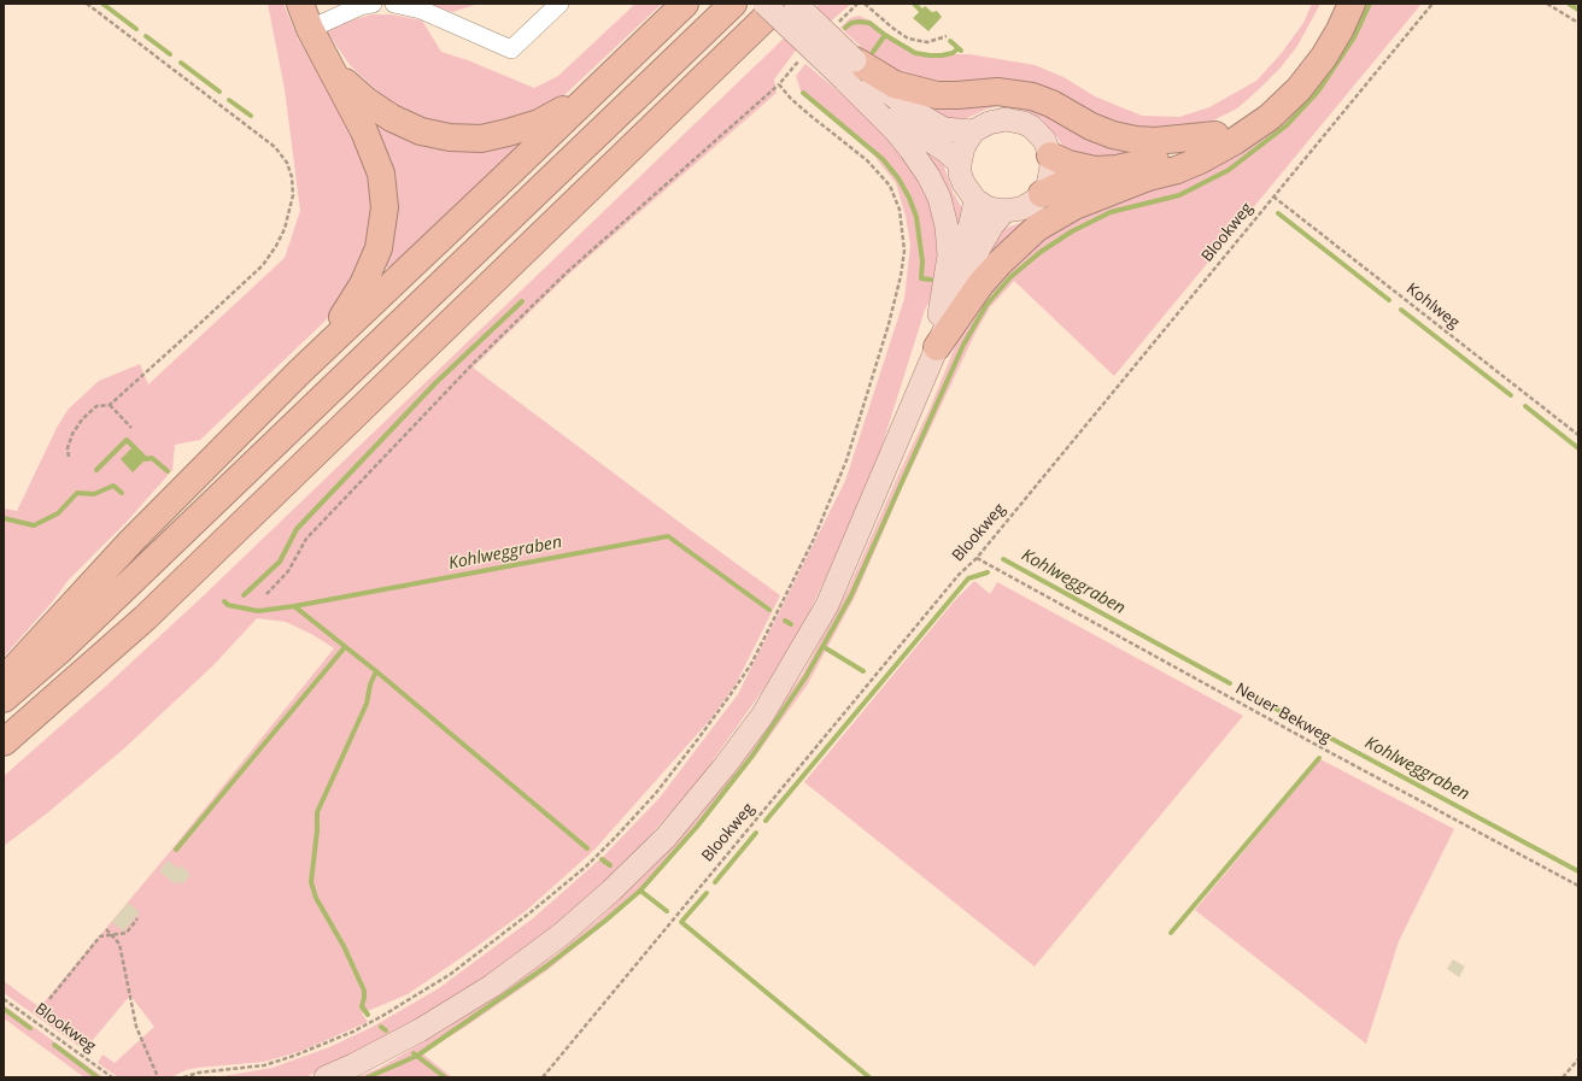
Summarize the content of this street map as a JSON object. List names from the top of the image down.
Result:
{
  "streets": {
    "path": ["Blookweg", "Kohlweg", "Neuer Bekweg"]
  },
  "crossings": [
    ["Blookweg", "Kohlweg"],
    ["Blookweg", "Neuer Bekweg"]
  ],
  "water": ["Kohlweggraben"]
}
